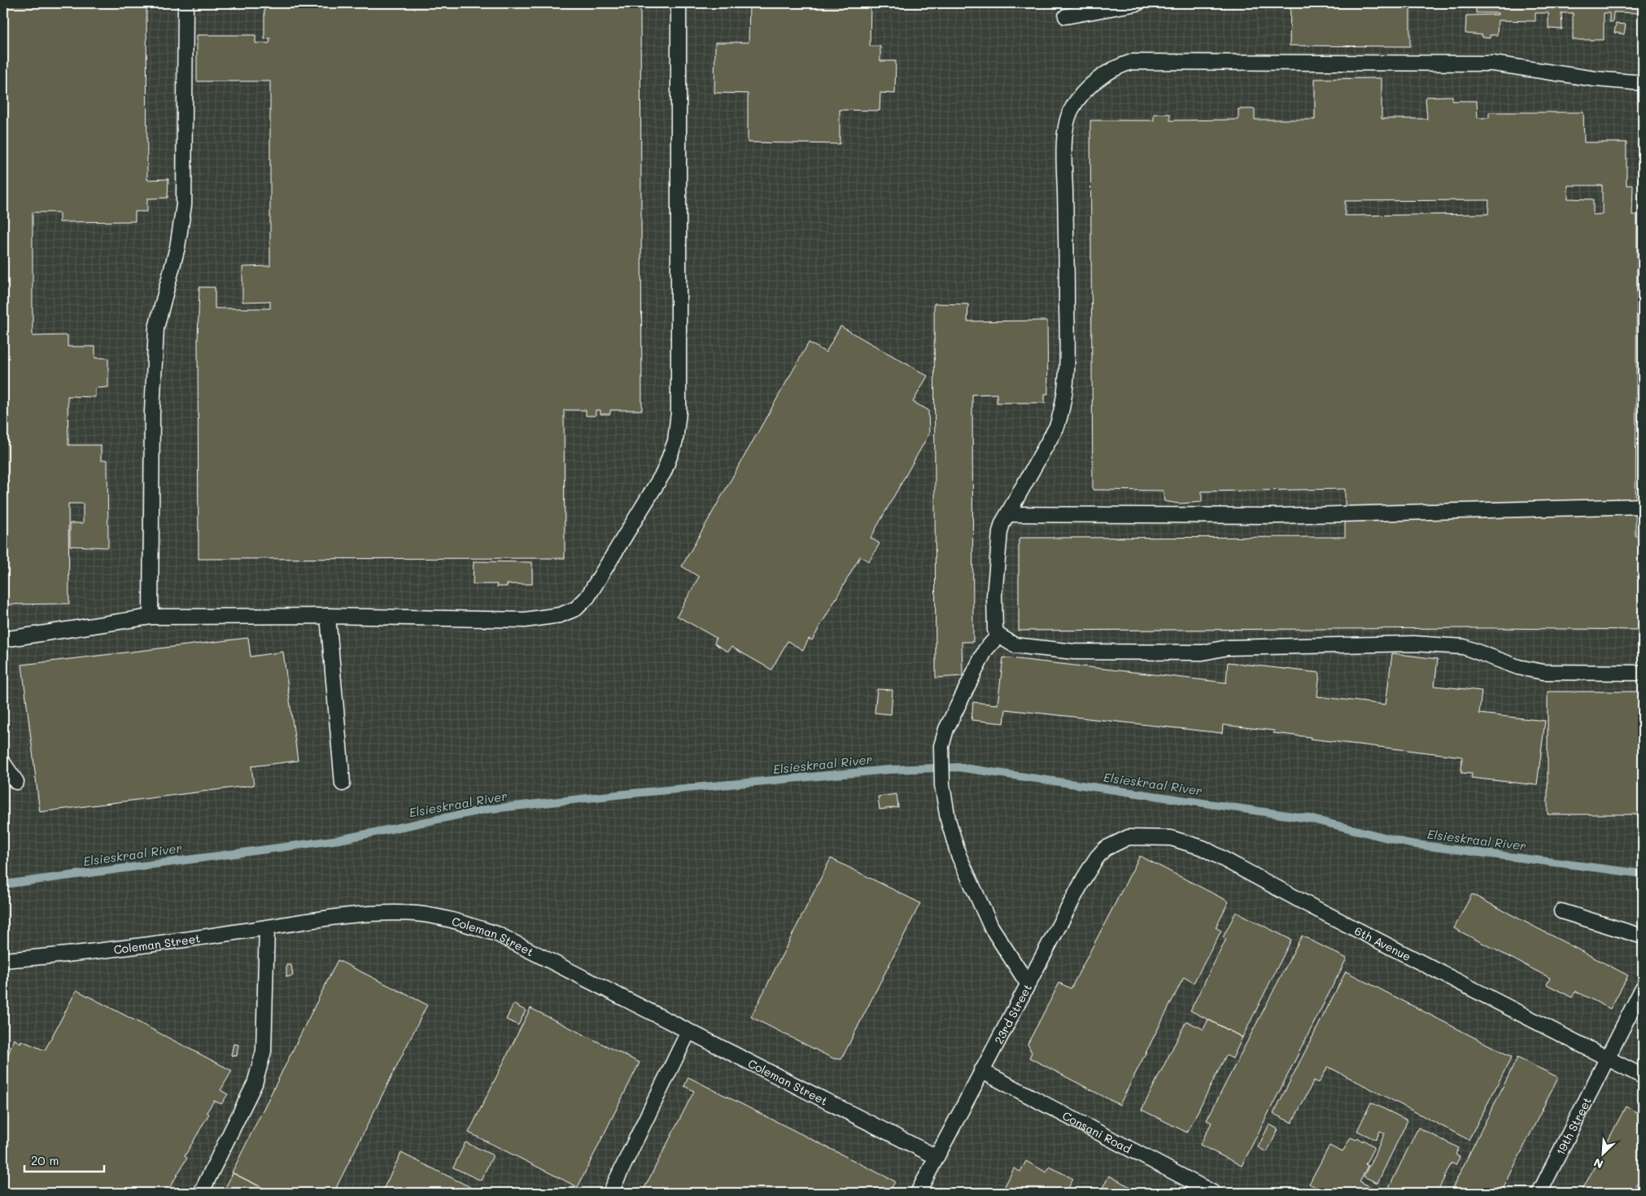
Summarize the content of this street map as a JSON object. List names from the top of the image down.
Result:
{
  "streets": {
    "lane": [
      "Coleman Street",
      "6th Avenue",
      "23rd Street",
      "19th Street",
      "Consani Road"
    ]
  },
  "crossings": [
    ["Coleman Street", "23rd Street"],
    ["6th Avenue", "23rd Street"],
    ["6th Avenue", "19th Street"],
    ["23rd Street", "Consani Road"]
  ],
  "water": ["Elsieskraal River"],
  "scale_bar": "20 m",
  "north": "bottom left"
}
